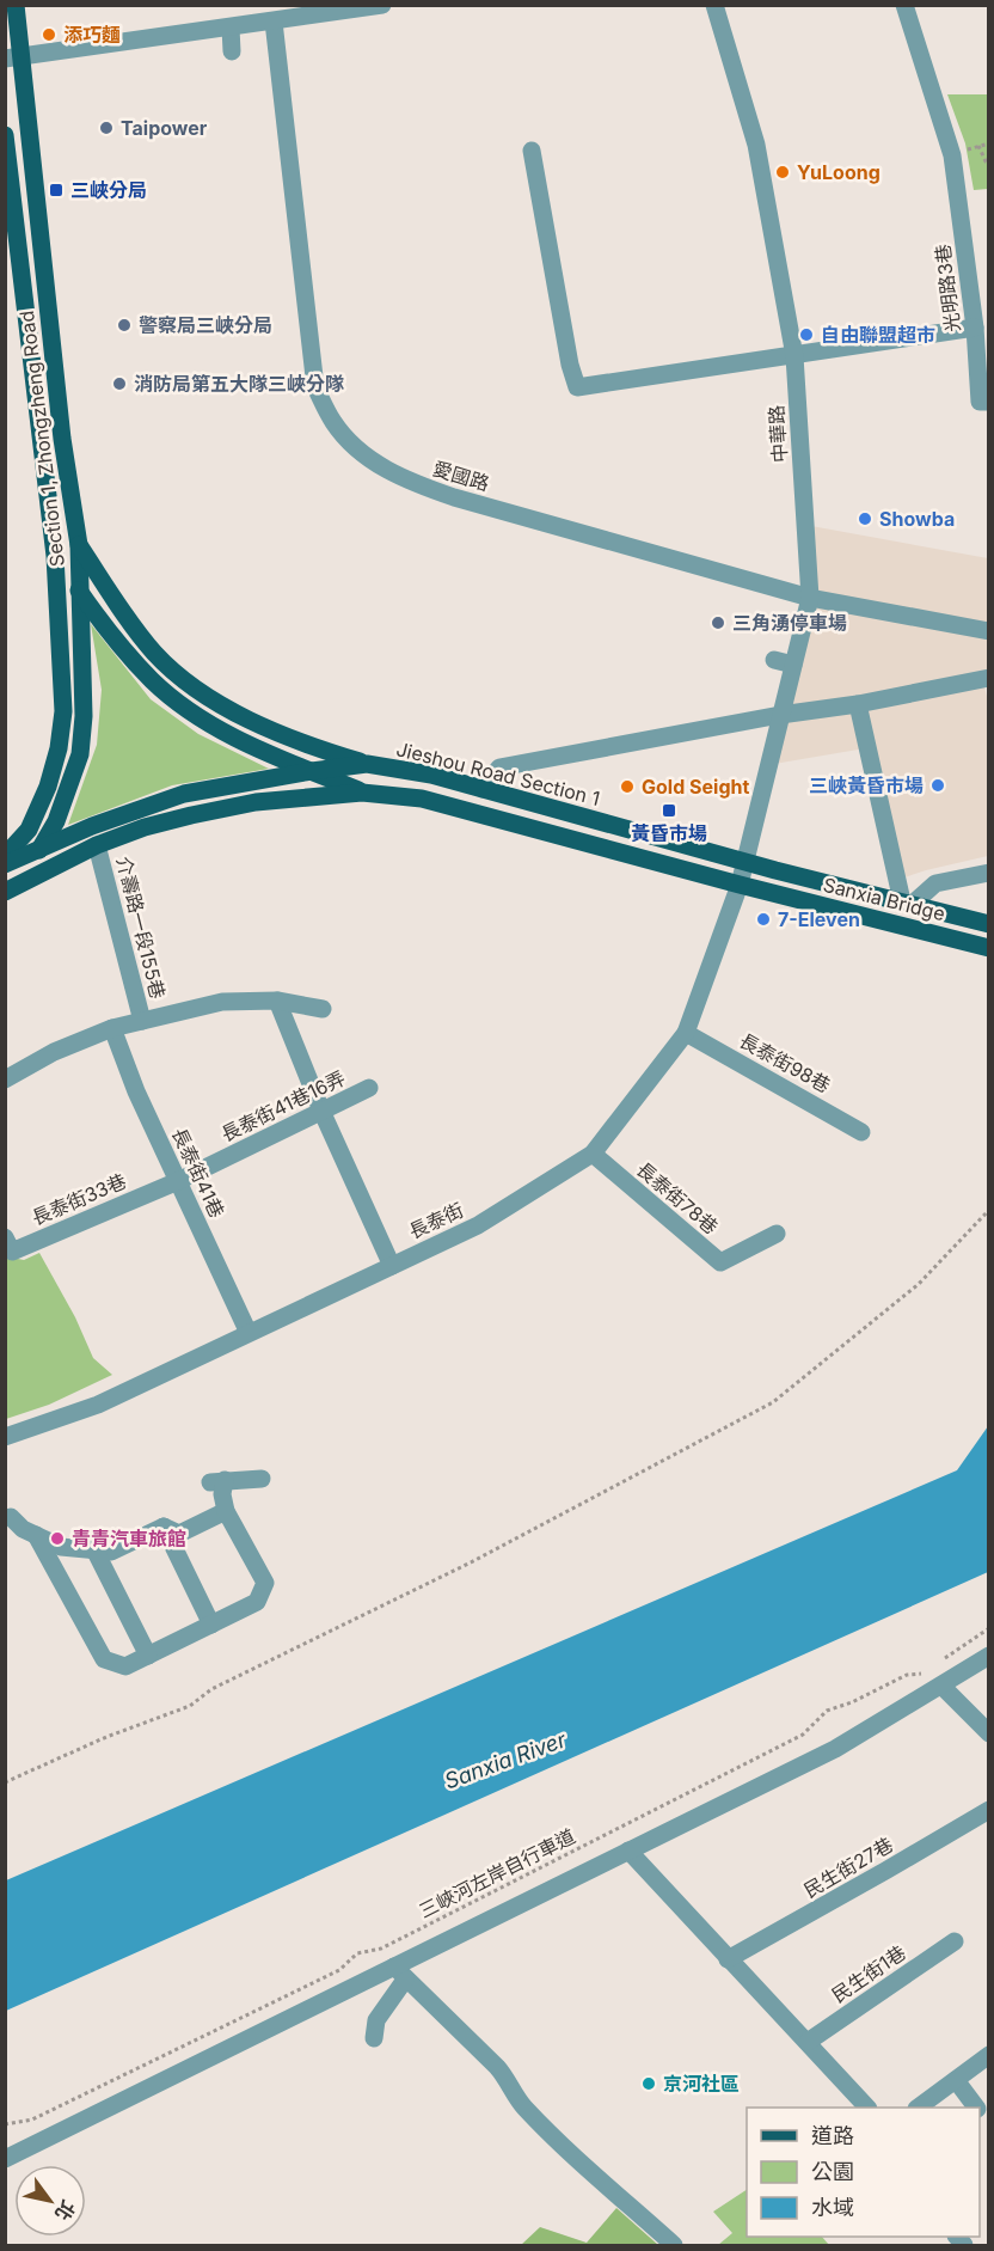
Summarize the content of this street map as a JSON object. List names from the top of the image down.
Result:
{
  "streets": {
    "main road": ["Section 1, Zhongzheng Road", "Jieshou Road Section 1", "Sanxia Bridge"],
    "street": [
      "光明路3巷",
      "中華路",
      "愛國路",
      "介壽路一段155巷",
      "長泰街98巷",
      "長泰街41巷16弄",
      "長泰街41巷",
      "長泰街78巷",
      "長泰街33巷",
      "長泰街",
      "民生街27巷",
      "民生街1巷"
    ],
    "path": ["三峽河左岸自行車道"]
  },
  "crossings": [
    ["中華路", "愛國路"],
    ["中華路", "Jieshou Road Section 1"],
    ["中華路", "Sanxia Bridge"],
    ["中華路", "長泰街"],
    ["Section 1, Zhongzheng Road", "Jieshou Road Section 1"],
    ["Jieshou Road Section 1", "Sanxia Bridge"],
    ["Sanxia Bridge", "長泰街"],
    ["長泰街98巷", "長泰街"],
    ["長泰街41巷16弄", "長泰街41巷"],
    ["長泰街41巷16弄", "長泰街33巷"],
    ["長泰街41巷", "長泰街33巷"],
    ["長泰街41巷", "長泰街"],
    ["長泰街78巷", "長泰街"]
  ],
  "water": ["Sanxia River"],
  "places": {
    "other": [
      "添巧麵",
      "Taipower",
      "YuLoong",
      "警察局三峽分局",
      "自由聯盟超市",
      "消防局第五大隊三峽分隊",
      "Showba",
      "三角湧停車場",
      "三峽黃昏市場",
      "Gold Seight",
      "7-Eleven",
      "青青汽車旅館",
      "京河社區"
    ],
    "transit": ["三峽分局", "黃昏市場"]
  },
  "legend": ["道路", "公園", "水域"],
  "north": "bottom right"
}
